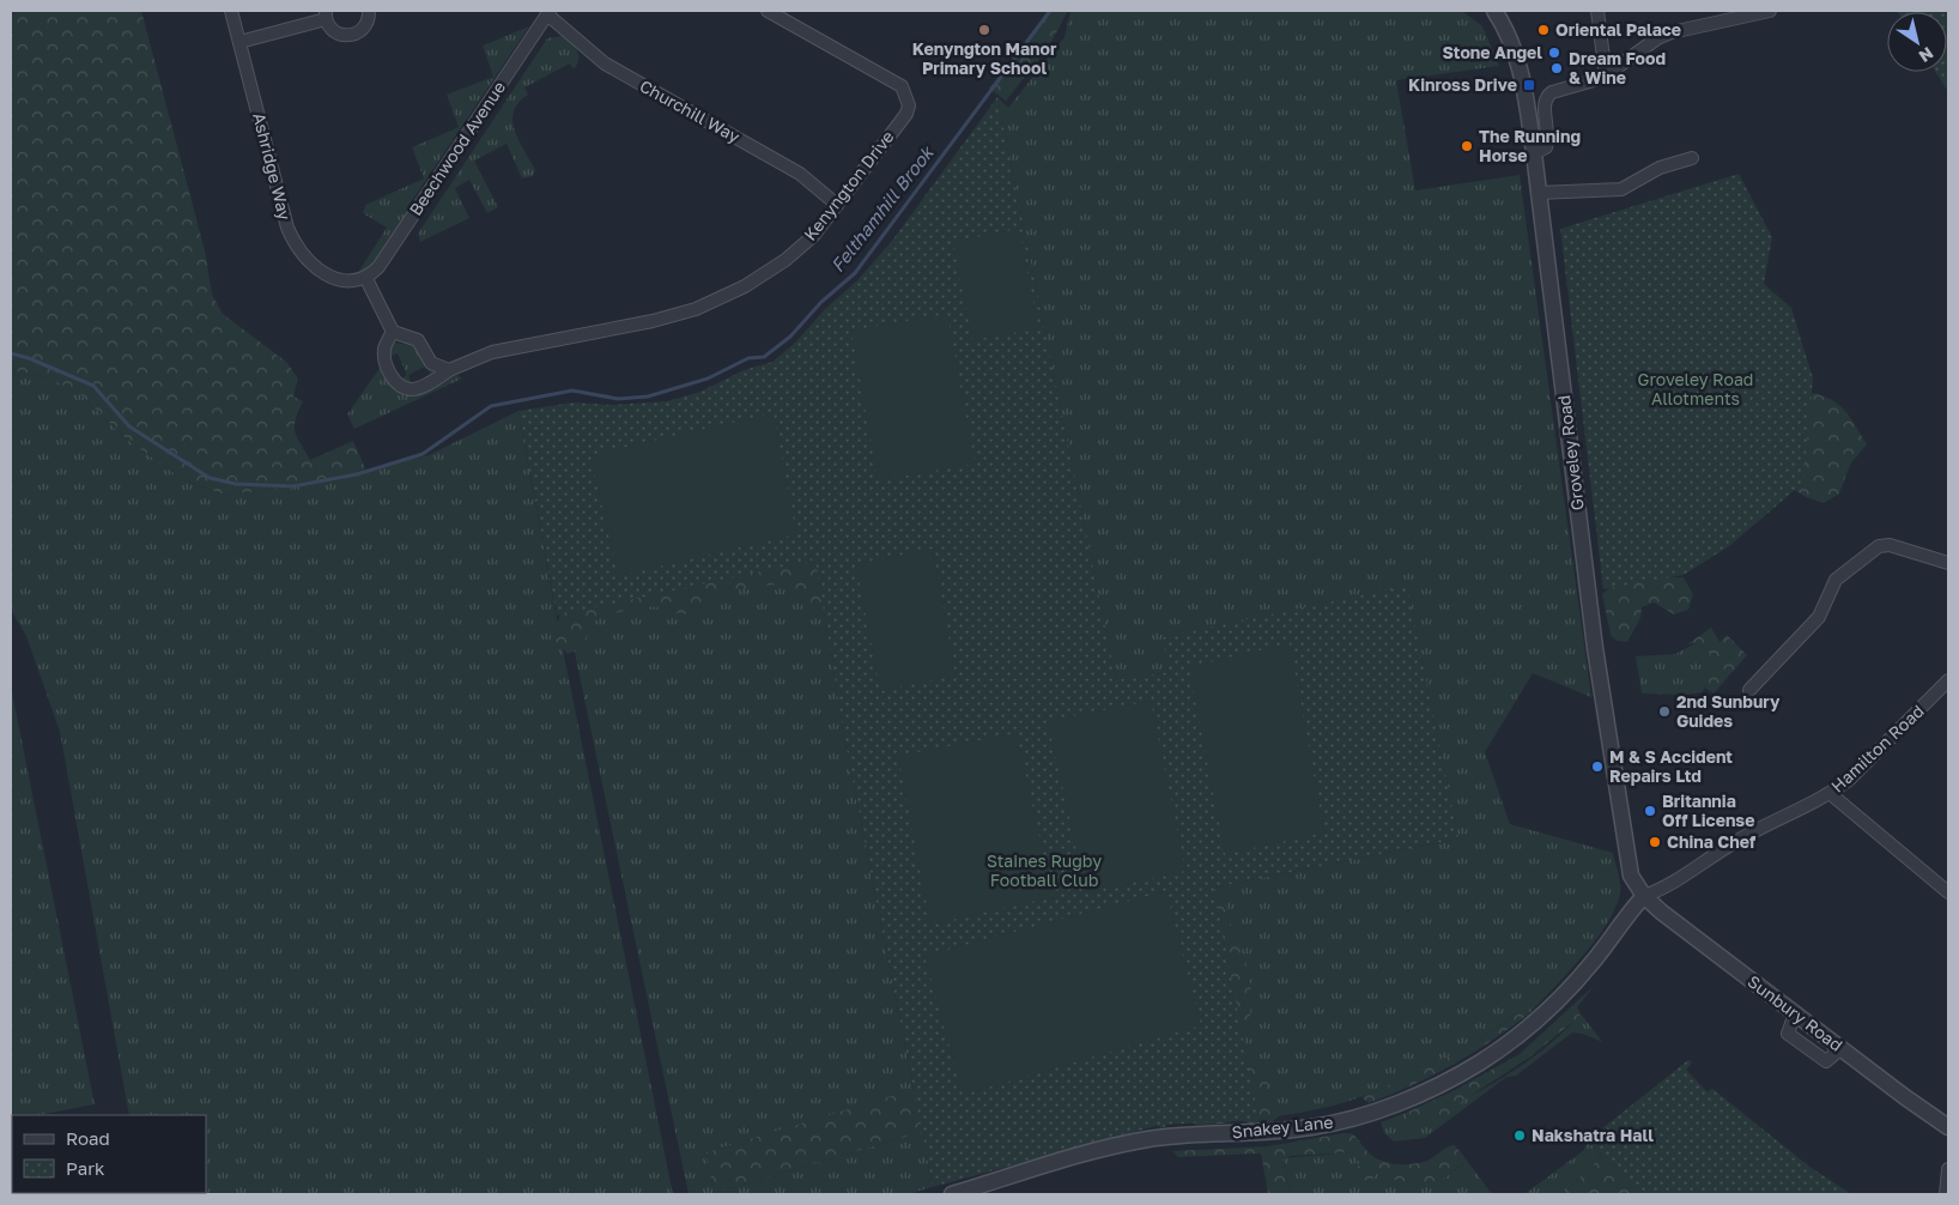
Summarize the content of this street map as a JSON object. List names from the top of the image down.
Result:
{
  "streets": {
    "street": [
      "Churchill Way",
      "Beechwood Avenue",
      "Ashridge Way",
      "Kenyngton Drive",
      "Groveley Road",
      "Hamilton Road",
      "Sunbury Road",
      "Snakey Lane"
    ]
  },
  "crossings": [
    ["Churchill Way", "Beechwood Avenue"],
    ["Churchill Way", "Kenyngton Drive"],
    ["Beechwood Avenue", "Ashridge Way"],
    ["Groveley Road", "Hamilton Road"],
    ["Groveley Road", "Sunbury Road"],
    ["Groveley Road", "Snakey Lane"],
    ["Hamilton Road", "Sunbury Road"],
    ["Hamilton Road", "Snakey Lane"],
    ["Sunbury Road", "Snakey Lane"]
  ],
  "water": ["Felthamhill Brook"],
  "parks": ["Groveley Road Allotments", "Staines Rugby Football Club"],
  "places": {
    "other": [
      "Kenyngton Manor Primary School",
      "Oriental Palace",
      "Stone Angel",
      "Dream Food & Wine",
      "The Running Horse",
      "2nd Sunbury Guides",
      "M & S Accident Repairs Ltd",
      "Britannia Off License",
      "China Chef",
      "Nakshatra Hall"
    ],
    "transit": ["Kinross Drive"]
  },
  "legend": ["Road", "Park"],
  "north": "bottom right"
}
